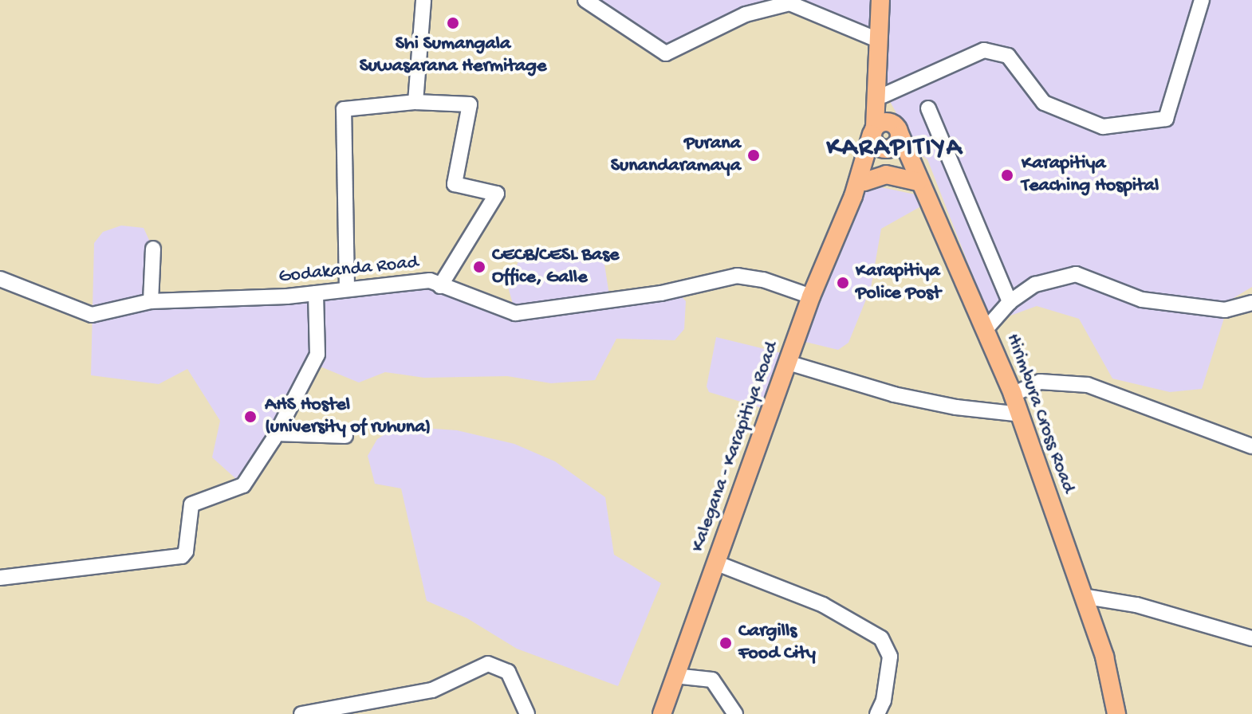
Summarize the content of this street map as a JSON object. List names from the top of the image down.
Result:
{
  "streets": {
    "main road": ["Hirimbura Cross Road", "Kalegana - Karapitiya Road"],
    "street": ["Godakanda Road"]
  },
  "crossings": [
    ["Godakanda Road", "Kalegana - Karapitiya Road"],
    ["Hirimbura Cross Road", "Kalegana - Karapitiya Road"]
  ],
  "districts": ["KARAPITIYA"],
  "places": [
    "Shi Sumangala Suwasarana Hermitage",
    "Purana Sunandaramaya",
    "Karapitiya Teaching Hospital",
    "CECB/CESL Base Office, Galle",
    "Karapitiya Police Post",
    "AHS Hostel (university of ruhuna)",
    "Cargills Food City"
  ]
}
